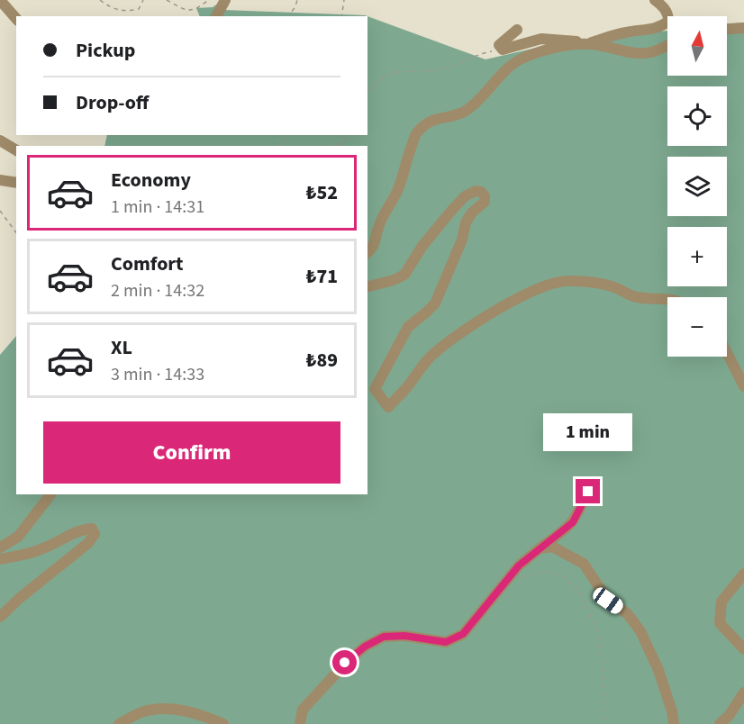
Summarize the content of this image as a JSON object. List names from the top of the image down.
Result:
{
  "north": "top",
  "page": {
    "map_buttons": ["+", "−"],
    "banner": ["Pickup", "Drop-off"],
    "list": [
      {
        "name": "Economy",
        "note": "1 min · 14:31",
        "value": "₺52"
      },
      {
        "name": "Comfort",
        "note": "2 min · 14:32",
        "value": "₺71"
      },
      {
        "name": "XL",
        "note": "3 min · 14:33",
        "value": "₺89"
      }
    ],
    "buttons": "Confirm",
    "bubble": "1 min"
  }
}
